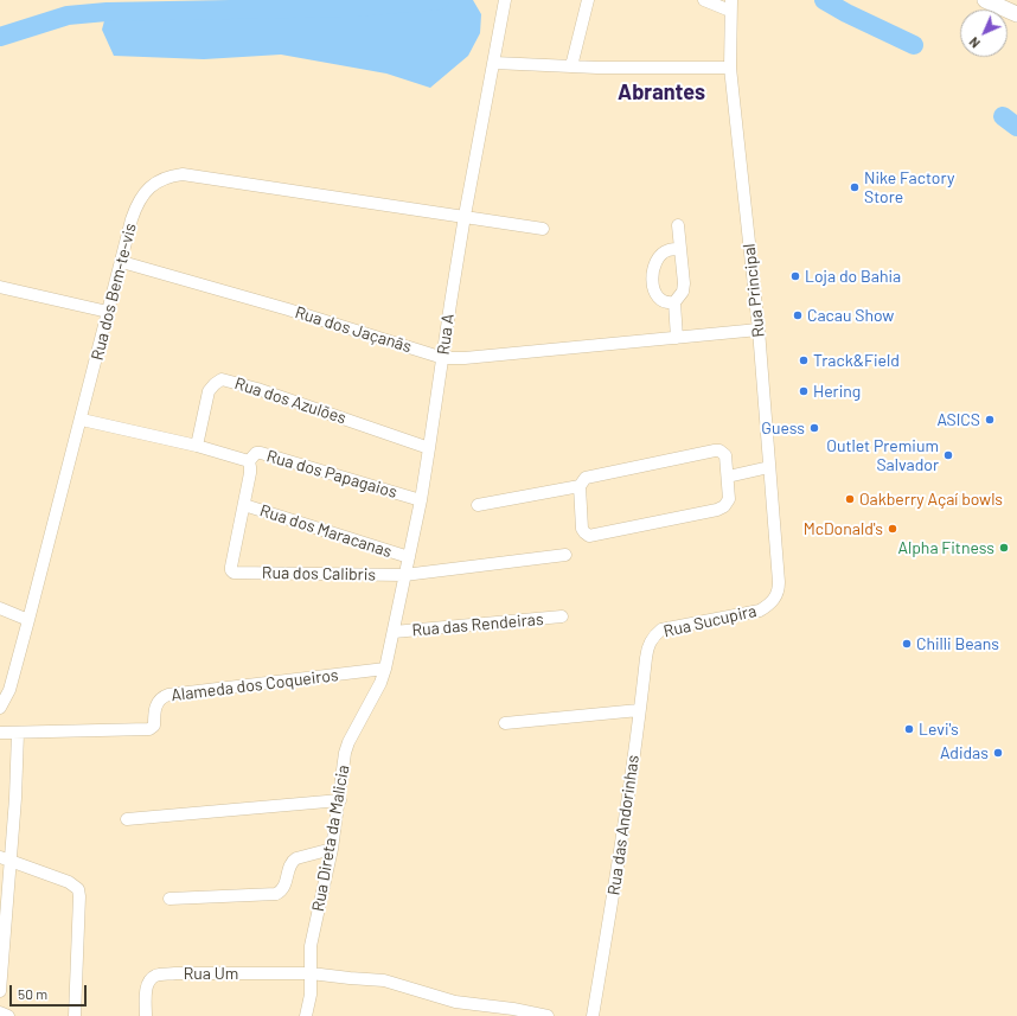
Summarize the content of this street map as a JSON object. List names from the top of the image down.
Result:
{
  "streets": {
    "street": [
      "Rua Principal",
      "Rua dos Bem-te-vis",
      "Rua dos Jaçanãs",
      "Rua A",
      "Rua dos Azulões",
      "Rua dos Papagaios",
      "Rua dos Maracanas",
      "Rua dos Calibris",
      "Rua Sucupira",
      "Rua das Rendeiras",
      "Alameda dos Coqueiros",
      "Rua das Andorinhas",
      "Rua Direta da Malicia",
      "Rua Um"
    ]
  },
  "crossings": [
    ["Rua Principal", "Rua dos Jaçanãs"],
    ["Rua Principal", "Rua Sucupira"],
    ["Rua dos Bem-te-vis", "Rua dos Jaçanãs"],
    ["Rua dos Bem-te-vis", "Rua A"],
    ["Rua dos Bem-te-vis", "Rua dos Papagaios"],
    ["Rua dos Jaçanãs", "Rua A"],
    ["Rua A", "Rua dos Azulões"],
    ["Rua A", "Rua dos Papagaios"],
    ["Rua A", "Rua dos Maracanas"],
    ["Rua A", "Rua dos Calibris"],
    ["Rua A", "Rua das Rendeiras"],
    ["Rua A", "Alameda dos Coqueiros"],
    ["Rua A", "Rua Direta da Malicia"],
    ["Rua dos Azulões", "Rua dos Papagaios"],
    ["Rua dos Papagaios", "Rua dos Maracanas"],
    ["Rua dos Maracanas", "Rua dos Calibris"],
    ["Rua Sucupira", "Rua das Andorinhas"],
    ["Alameda dos Coqueiros", "Rua Direta da Malicia"],
    ["Rua Direta da Malicia", "Rua Um"]
  ],
  "districts": ["Abrantes"],
  "places": [
    "Nike Factory Store",
    "Loja do Bahia",
    "Cacau Show",
    "Track&Field",
    "Hering",
    "ASICS",
    "Guess",
    "Outlet Premium Salvador",
    "Oakberry Açaí bowls",
    "McDonald's",
    "Alpha Fitness",
    "Chilli Beans",
    "Levi's",
    "Adidas"
  ],
  "scale_bar": "50 m",
  "north": "bottom left"
}
